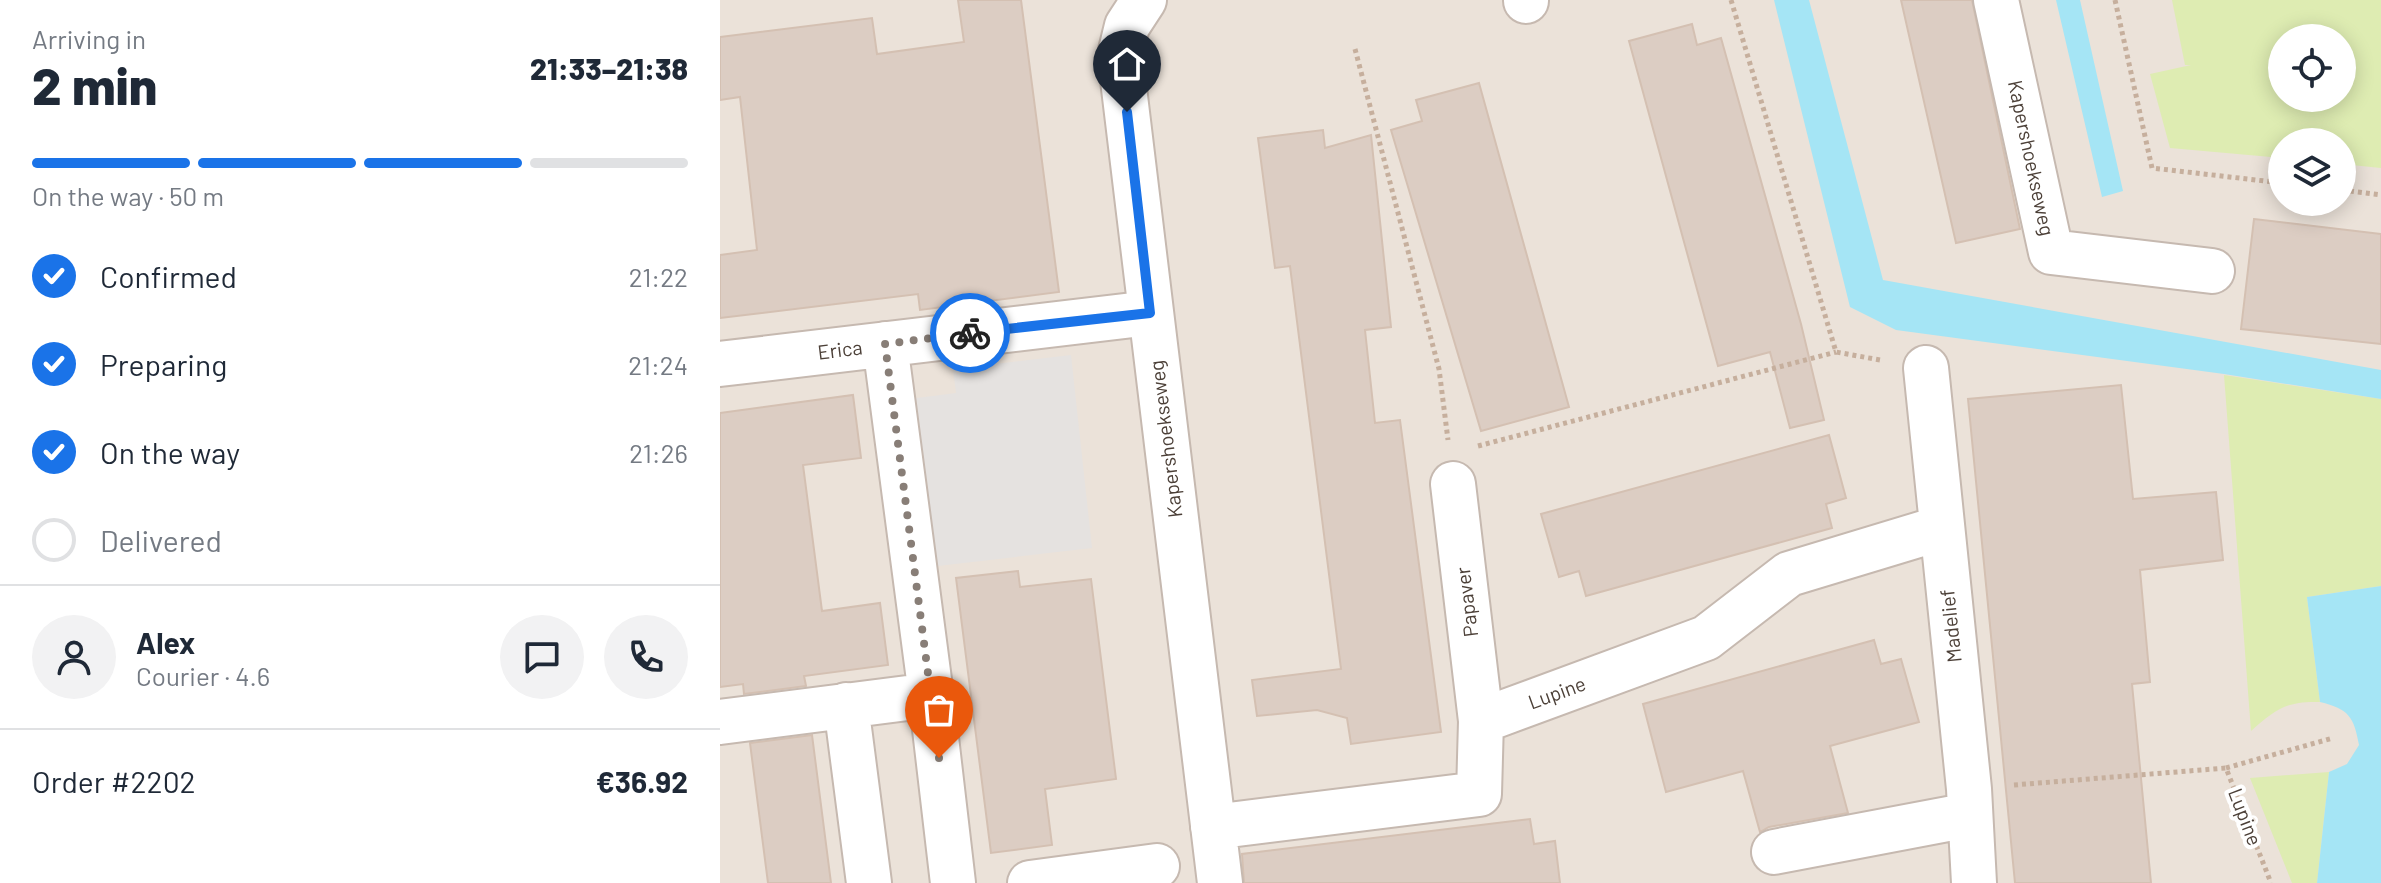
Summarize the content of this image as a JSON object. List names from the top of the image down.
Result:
{
  "streets": {
    "street": [
      "Kapershoekseweg",
      "Erica",
      "Papaver",
      "Madelief",
      "Lupine"
    ]
  },
  "crossings": [
    ["Kapershoekseweg", "Erica"],
    ["Papaver", "Lupine"],
    ["Madelief", "Lupine"]
  ],
  "page": {
    "heading": ["2 min", "Arriving in", "21:33–21:38"],
    "panel": [
      "Alex",
      "Courier · 4.6",
      "Order #2202",
      "€36.92"
    ],
    "bar": "On the way · 50 m",
    "list": [
      ["Confirmed", "21:22"],
      ["Preparing", "21:24"],
      ["On the way", "21:26"],
      "Delivered"
    ]
  }
}
